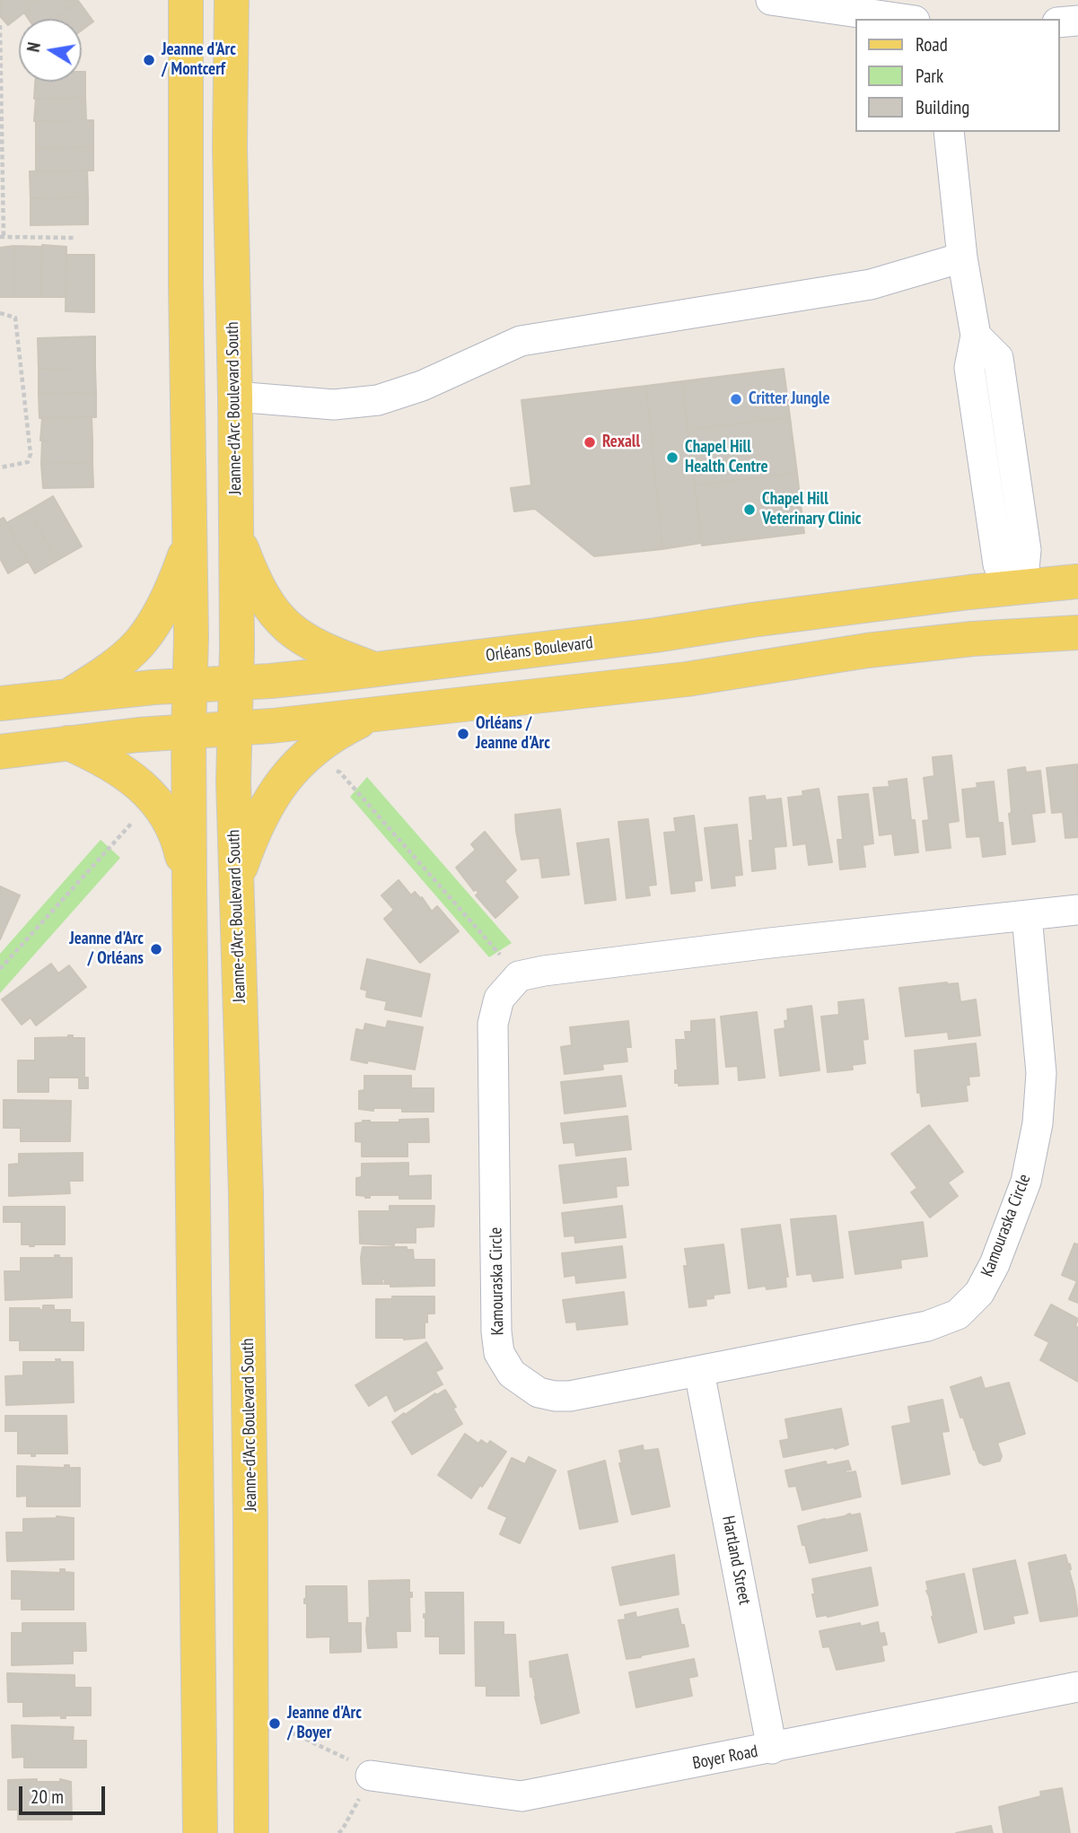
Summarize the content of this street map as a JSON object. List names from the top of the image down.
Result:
{
  "streets": {
    "main road": ["Jeanne-d'Arc Boulevard South", "Orléans Boulevard"],
    "street": ["Kamouraska Circle", "Hartland Street", "Boyer Road"]
  },
  "crossings": [
    ["Jeanne-d'Arc Boulevard South", "Orléans Boulevard"],
    ["Kamouraska Circle", "Hartland Street"],
    ["Hartland Street", "Boyer Road"]
  ],
  "places": [
    "Jeanne d'Arc / Montcerf",
    "Critter Jungle",
    "Rexall",
    "Chapel Hill Health Centre",
    "Chapel Hill Veterinary Clinic",
    "Orléans / Jeanne d'Arc",
    "Jeanne d'Arc / Orléans",
    "Jeanne d'Arc / Boyer"
  ],
  "legend": ["Road", "Park", "Building"],
  "scale_bar": "20 m",
  "north": "left"
}
